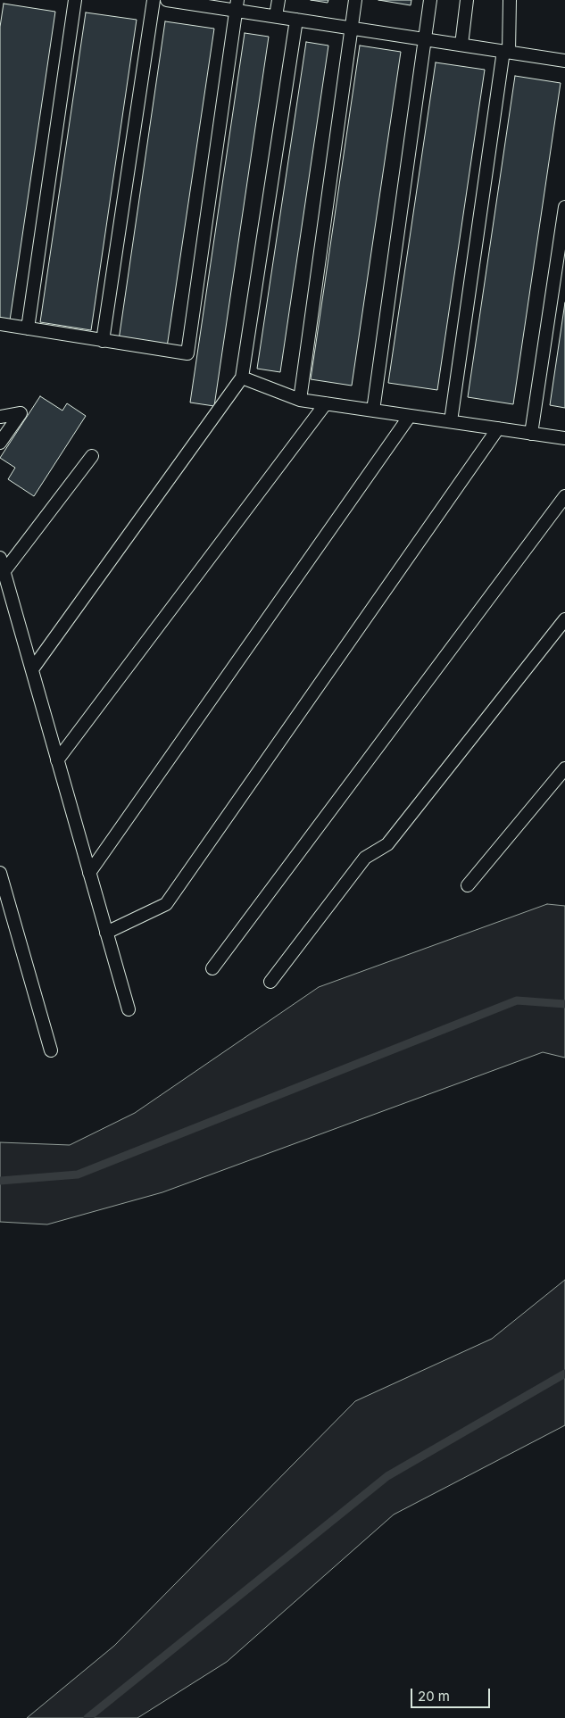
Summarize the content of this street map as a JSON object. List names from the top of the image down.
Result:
{
  "scale_bar": "20 m"
}
